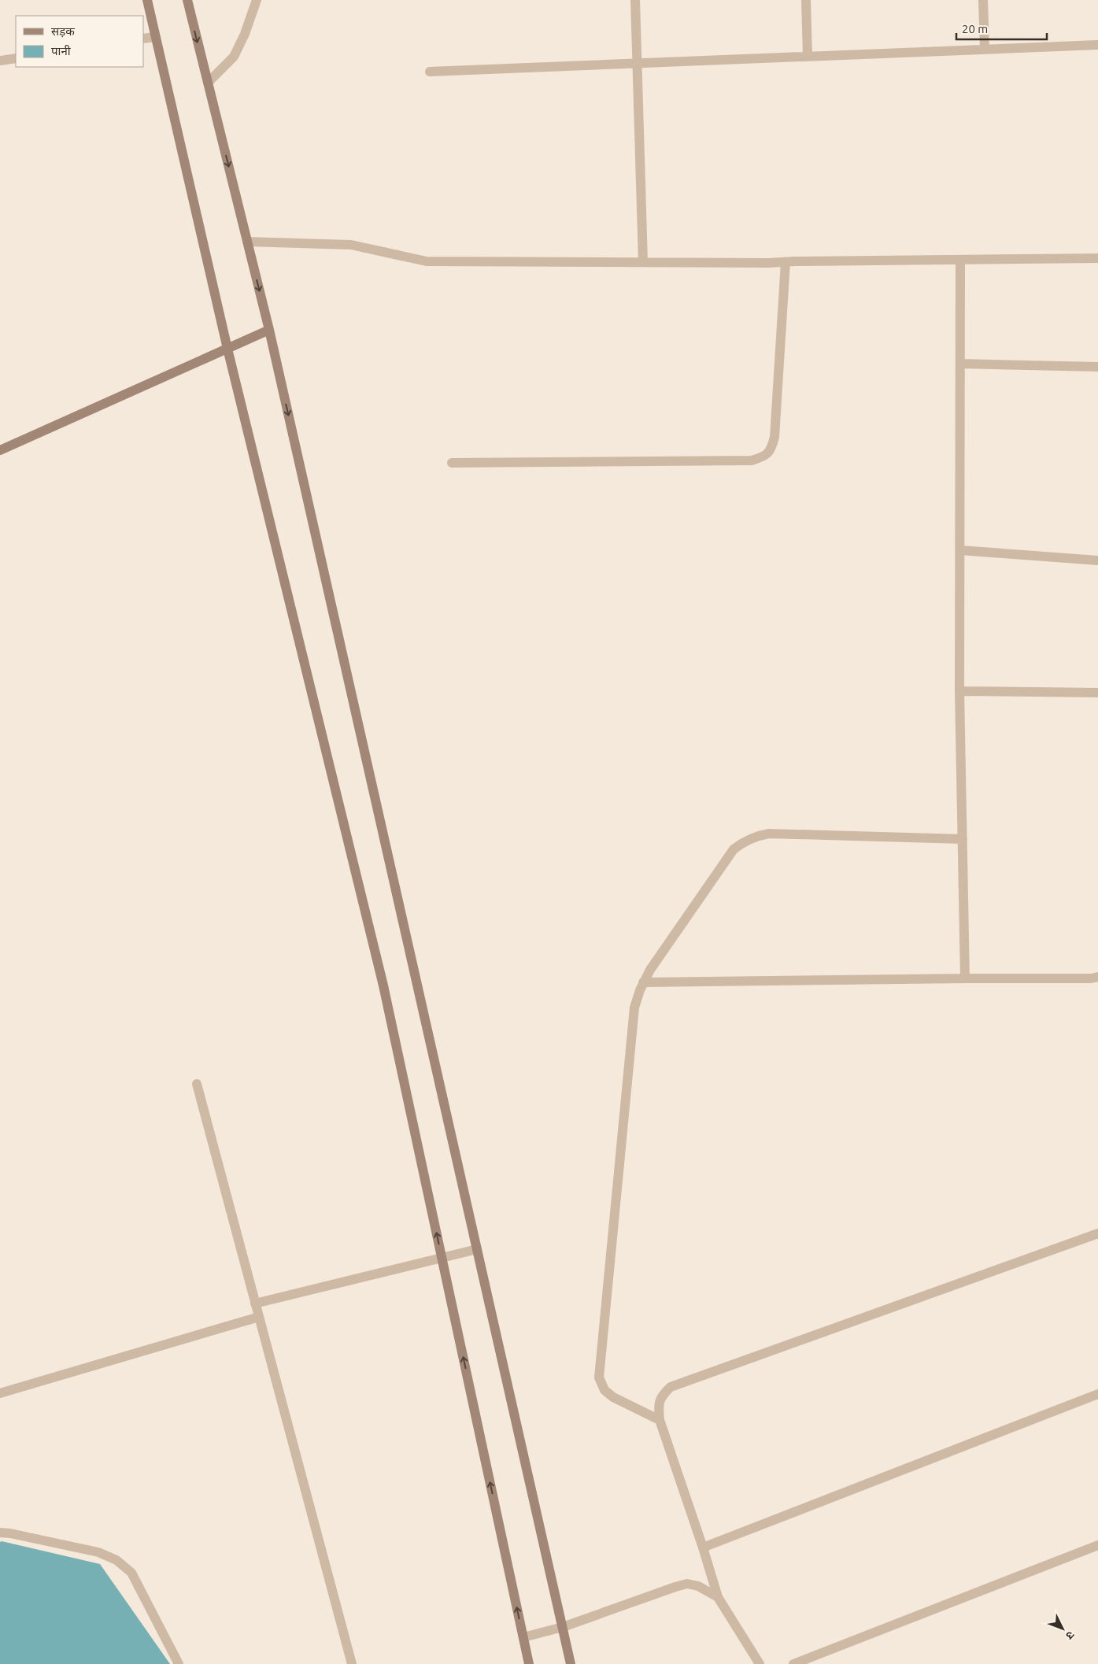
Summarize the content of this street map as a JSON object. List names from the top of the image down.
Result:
{
  "legend": ["सड़क", "पानी"],
  "scale_bar": "20 m",
  "north": "bottom right"
}
